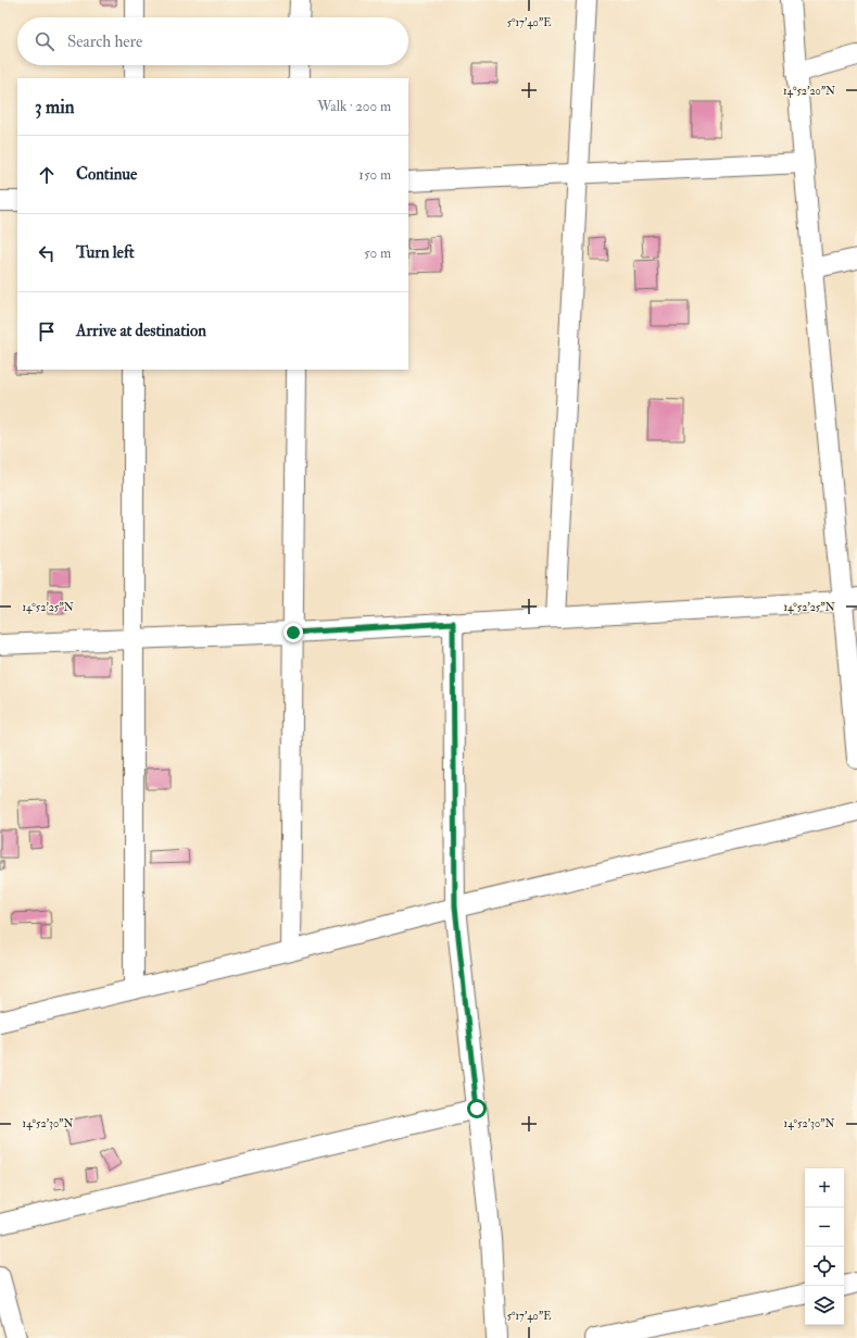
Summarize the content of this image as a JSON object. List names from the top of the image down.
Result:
{
  "page": {
    "search": "Search here",
    "heading": ["3 min", "Walk · 200 m"],
    "list": [
      ["Continue", "150 m"],
      ["Turn left", "50 m"],
      "Arrive at destination"
    ],
    "map_buttons": ["+", "−"]
  },
  "coordinates": [
    "5°17'40\"E",
    "14°52'20\"N",
    "14°52'25\"N",
    "14°52'30\"N"
  ]
}
